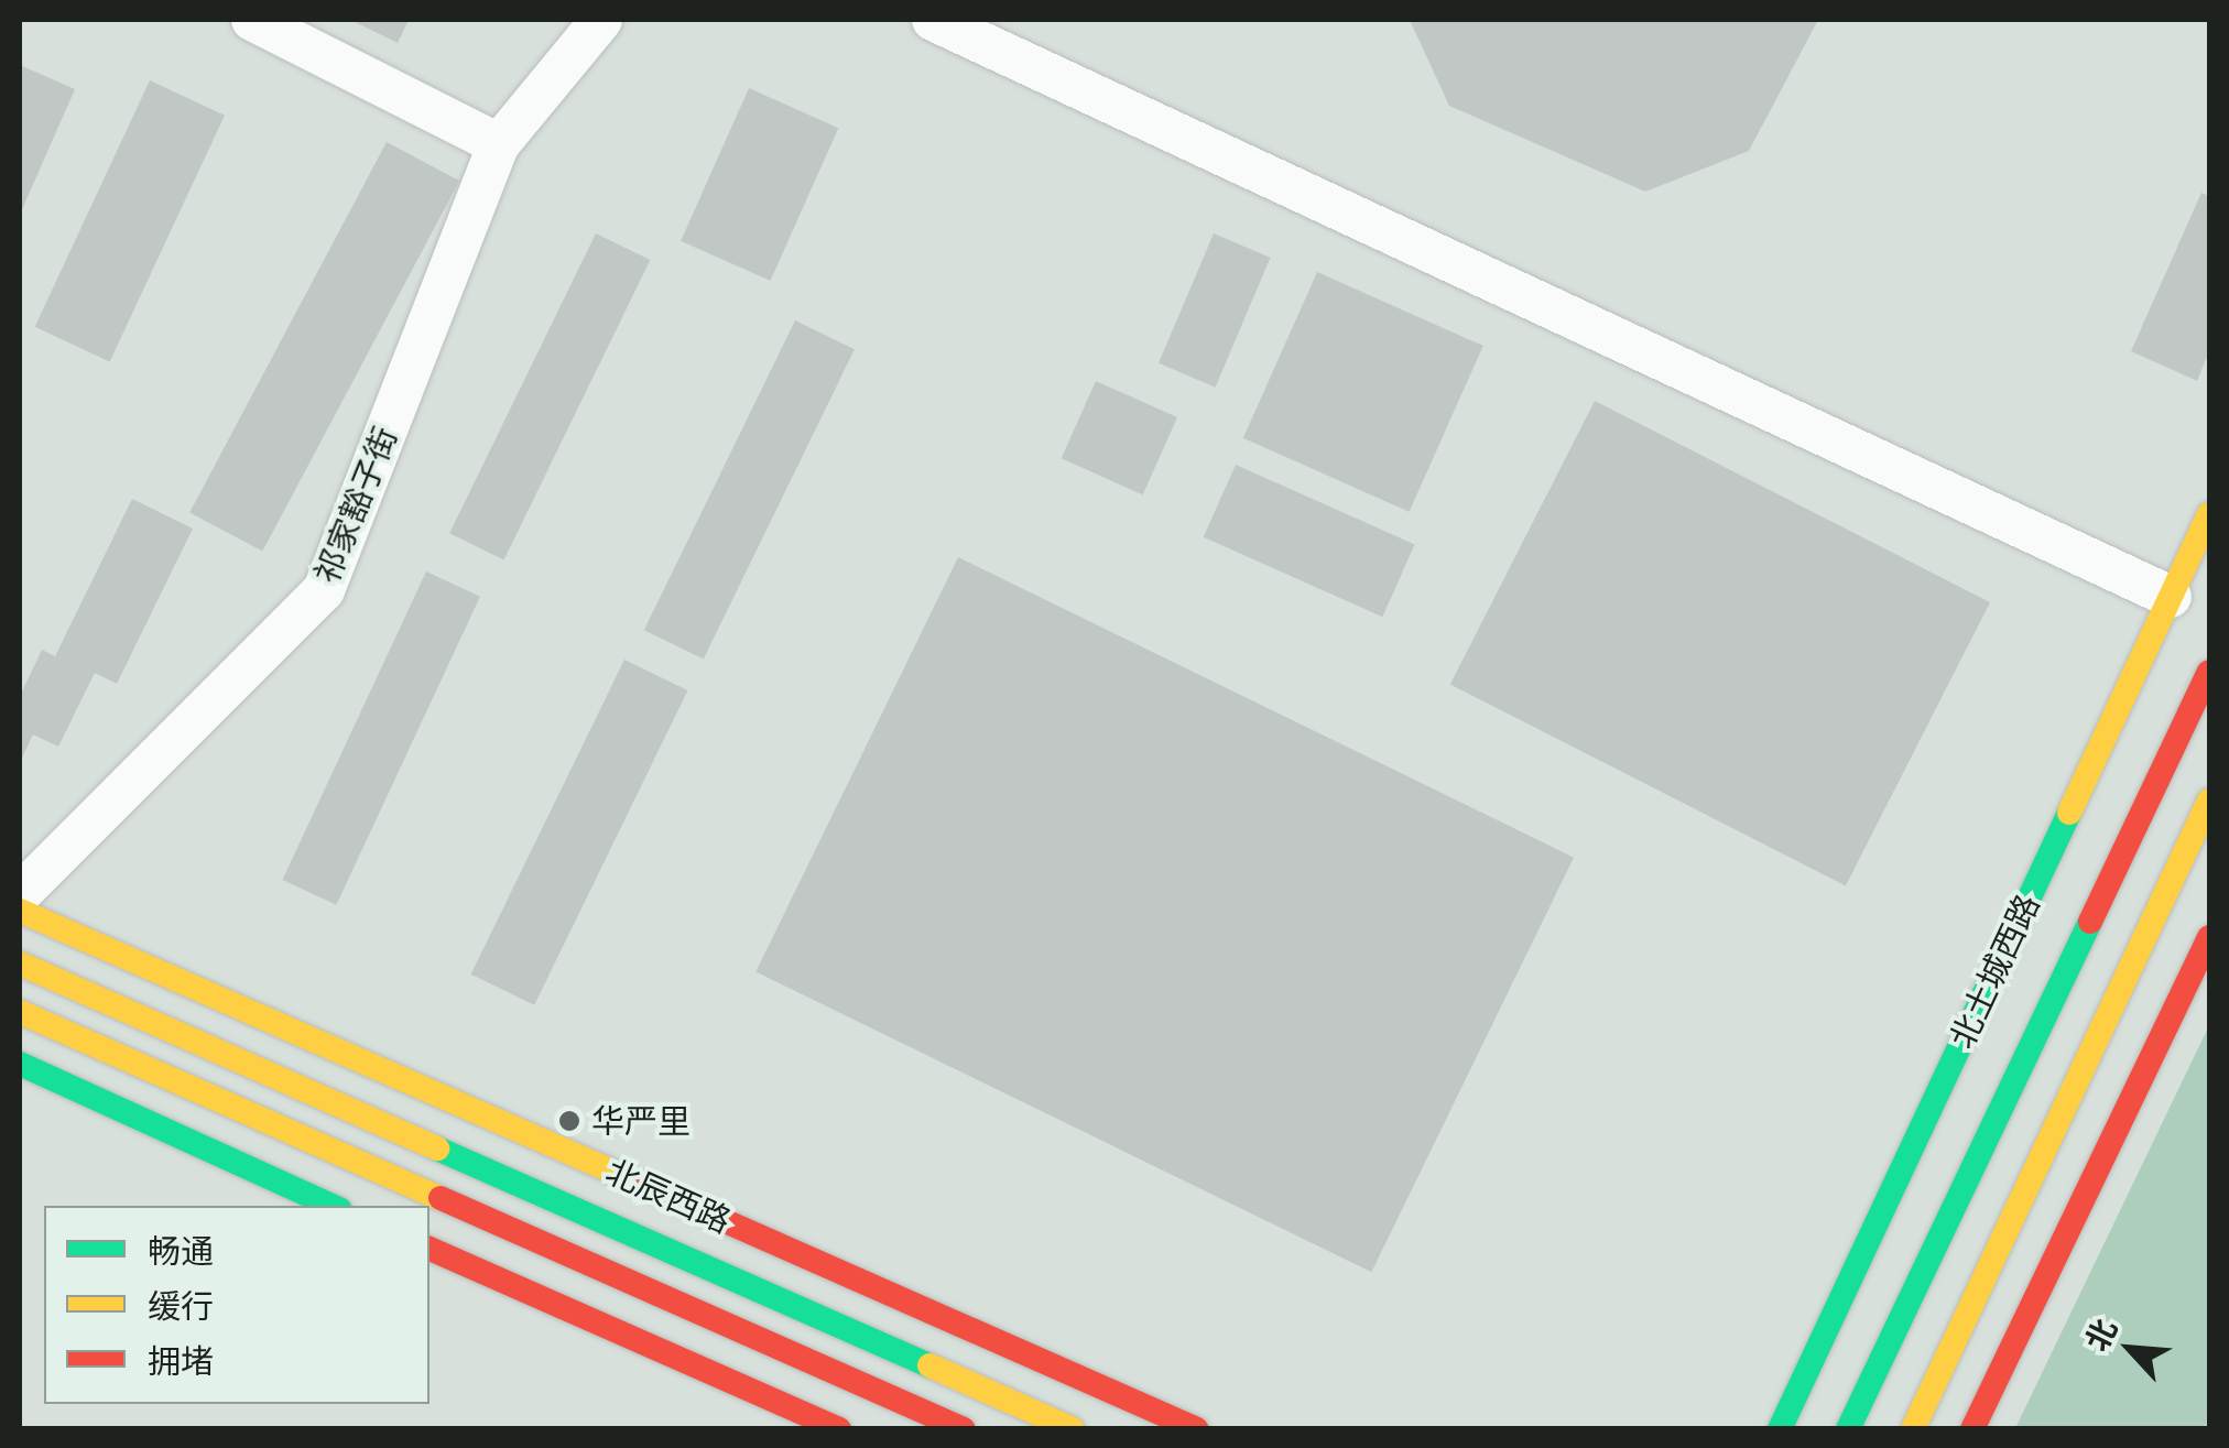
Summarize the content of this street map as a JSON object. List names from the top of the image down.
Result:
{
  "streets": {
    "main road": ["北土城西路", "北辰西路"],
    "street": ["祁家豁子街"]
  },
  "places": ["华严里"],
  "legend": ["畅通", "缓行", "拥堵"],
  "north": "top left"
}
